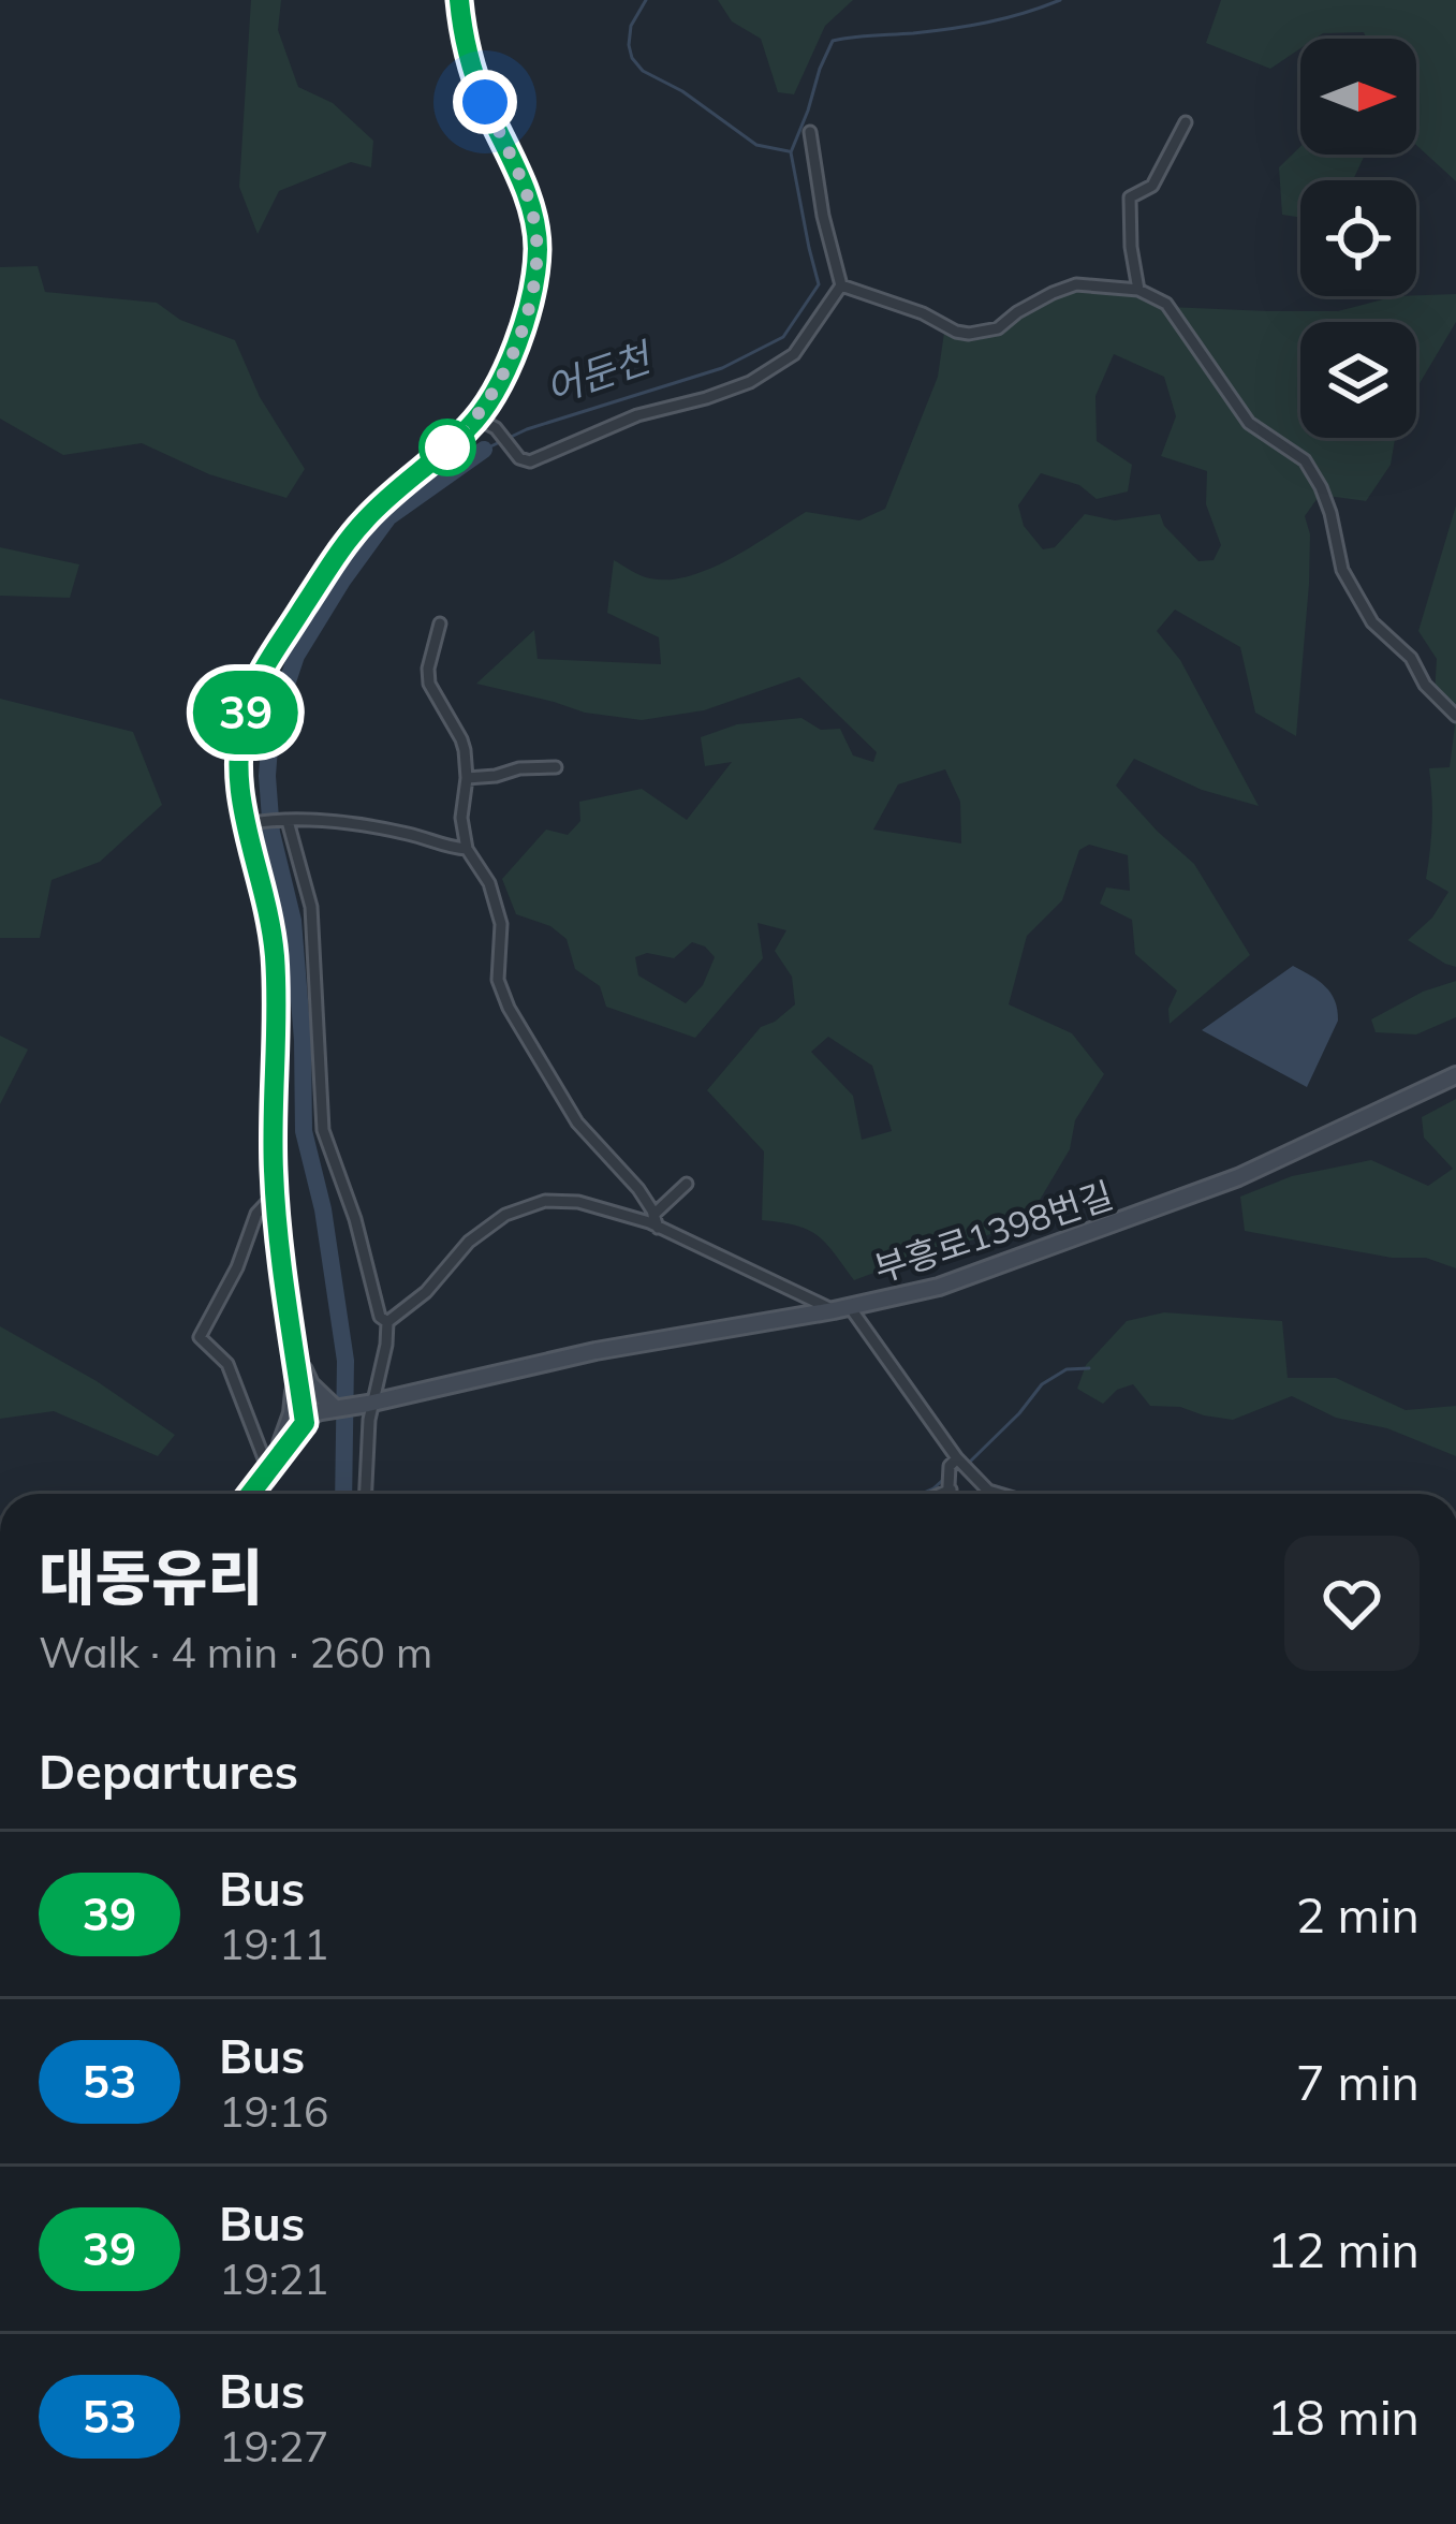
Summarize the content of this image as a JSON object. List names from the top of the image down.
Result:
{
  "streets": {
    "street": ["부흥로1398번길"]
  },
  "water": ["어둔천"],
  "lines": ["bus line 39"],
  "north": "right",
  "page": {
    "on_map": "39",
    "heading": [
      ["대동유리", "Walk · 4 min · 260 m"],
      "Departures"
    ],
    "list": [
      {
        "mark": "39",
        "name": "Bus",
        "note": "19:11",
        "value": "2 min"
      },
      {
        "mark": "53",
        "name": "Bus",
        "note": "19:16",
        "value": "7 min"
      },
      {
        "mark": "39",
        "name": "Bus",
        "note": "19:21",
        "value": "12 min"
      },
      {
        "mark": "53",
        "name": "Bus",
        "note": "19:27",
        "value": "18 min"
      }
    ]
  }
}
